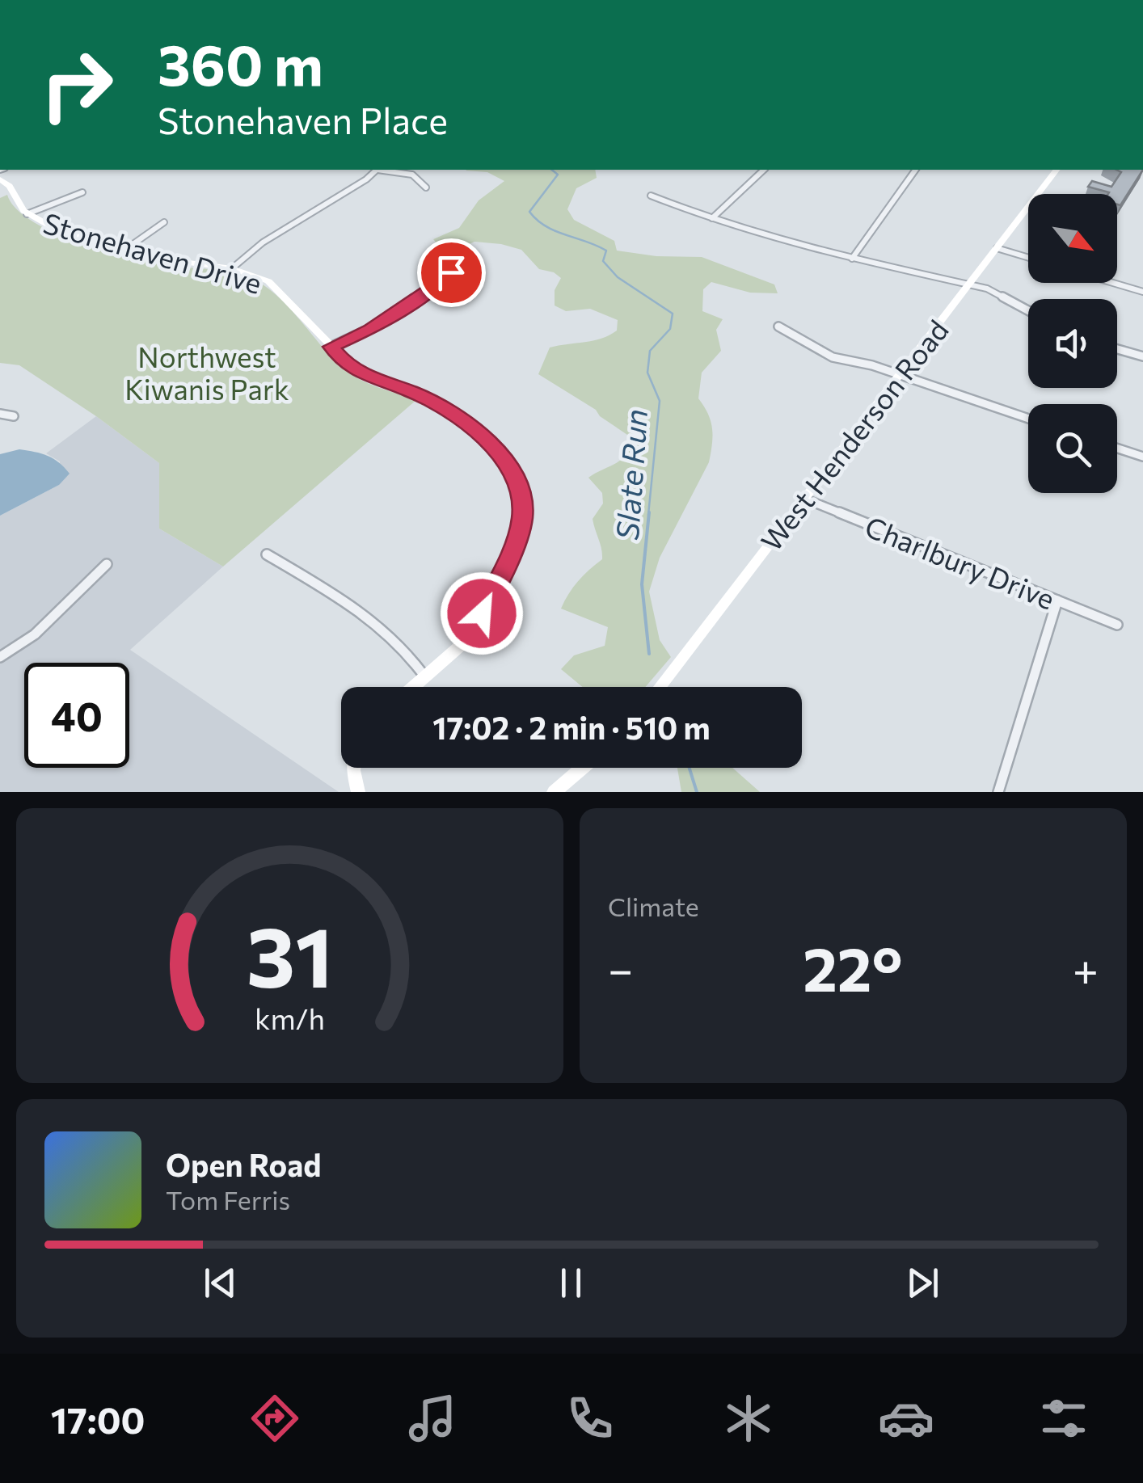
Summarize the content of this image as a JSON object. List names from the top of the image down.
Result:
{
  "streets": {
    "street": ["Stonehaven Drive", "West Henderson Road", "Charlbury Drive"]
  },
  "crossings": [
    ["West Henderson Road", "Charlbury Drive"]
  ],
  "water": ["Slate Run"],
  "parks": ["Northwest Kiwanis Park"],
  "north": "bottom right",
  "page": {
    "turn": ["360 m", "Stonehaven Place"],
    "limit": "40",
    "trip": "17:02 · 2 min · 510 m",
    "tile": "Climate",
    "heat": ["−", "22°", "+"],
    "song": ["Open Road", "Tom Ferris"],
    "tabs": "17:00",
    "gauge": ["31", "km/h"]
  }
}
